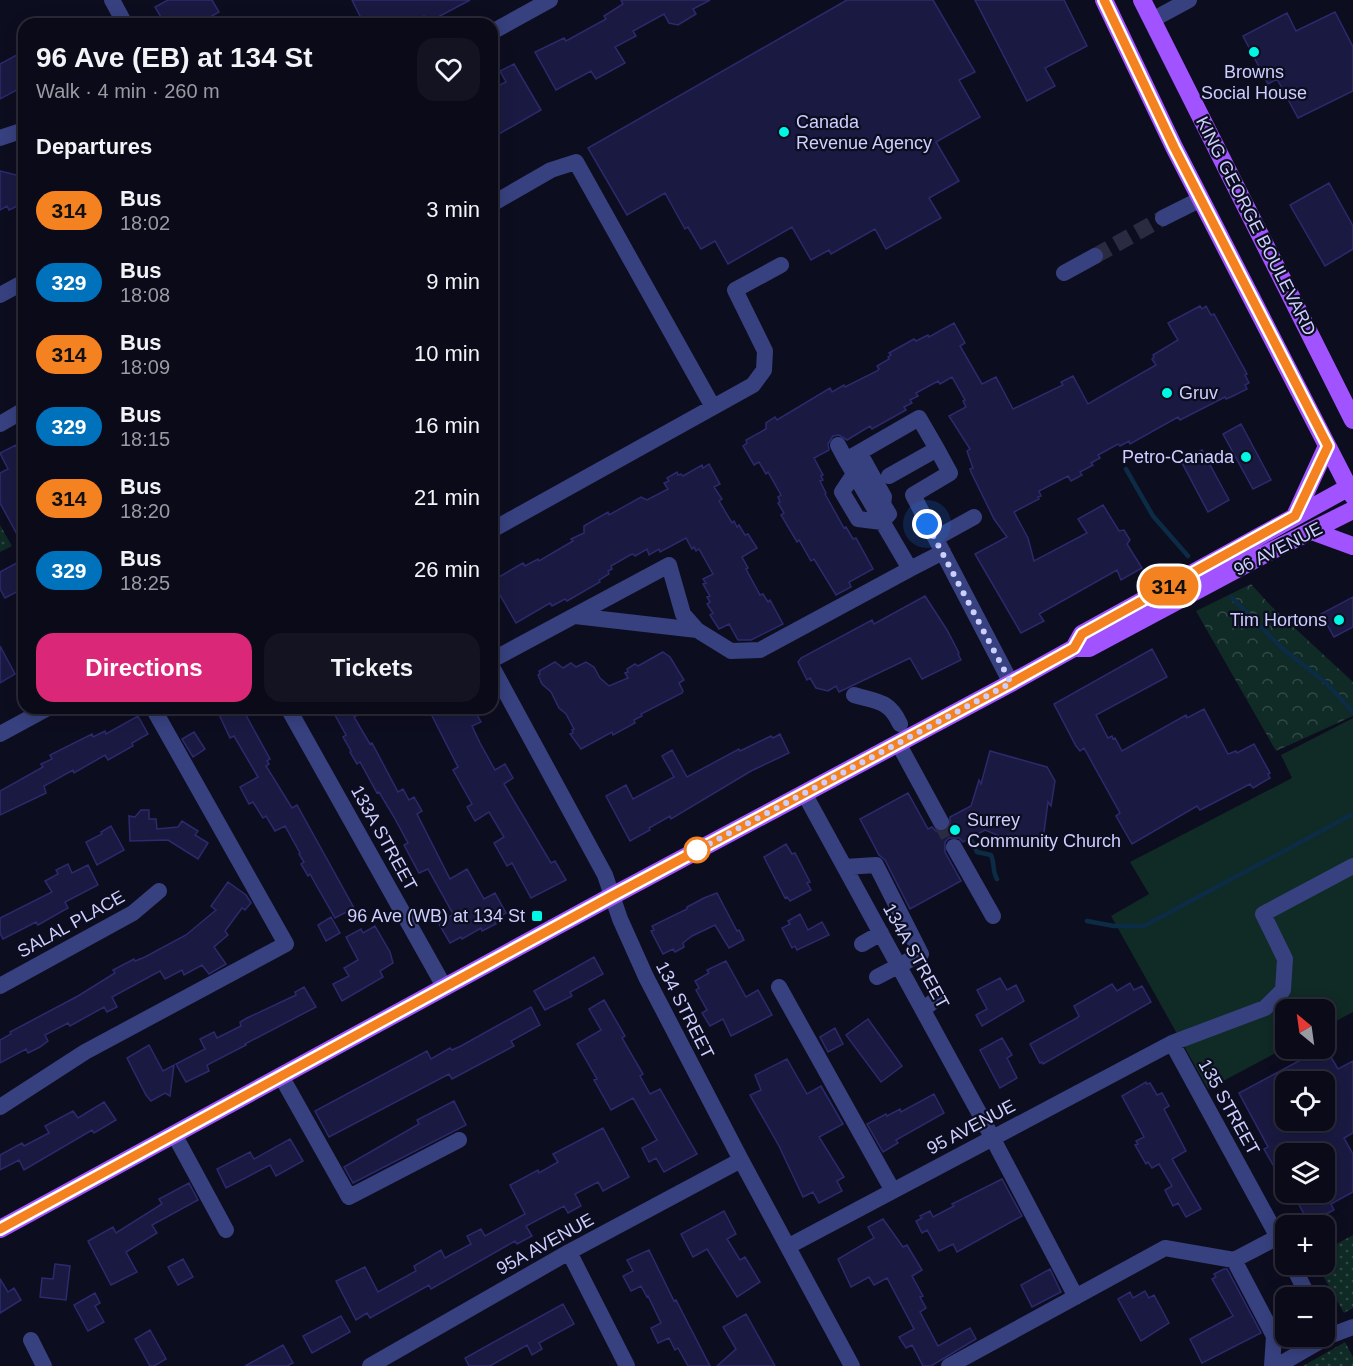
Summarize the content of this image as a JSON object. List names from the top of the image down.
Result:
{
  "streets": {
    "main road": ["KING GEORGE BOULEVARD", "96 AVENUE"],
    "street": [
      "133A STREET",
      "SALAL PLACE",
      "134A STREET",
      "134 STREET",
      "135 STREET",
      "95 AVENUE",
      "95A AVENUE"
    ]
  },
  "crossings": [
    ["KING GEORGE BOULEVARD", "96 AVENUE"],
    ["96 AVENUE", "133A STREET"],
    ["96 AVENUE", "134A STREET"],
    ["96 AVENUE", "134 STREET"],
    ["134A STREET", "95 AVENUE"],
    ["134 STREET", "95 AVENUE"],
    ["134 STREET", "95A AVENUE"],
    ["135 STREET", "95 AVENUE"]
  ],
  "places": {
    "other": [
      "Browns Social House",
      "Canada Revenue Agency",
      "Gruv",
      "Petro-Canada",
      "Tim Hortons",
      "Surrey Community Church"
    ],
    "transit": ["96 Ave (WB) at 134 St"]
  },
  "lines": ["bus line 314"],
  "north": "top left",
  "page": {
    "on_map": "314",
    "heading": [
      ["96 Ave (EB) at 134 St", "Walk · 4 min · 260 m"],
      "Departures"
    ],
    "list": [
      {
        "mark": "314",
        "name": "Bus",
        "note": "18:02",
        "value": "3 min"
      },
      {
        "mark": "329",
        "name": "Bus",
        "note": "18:08",
        "value": "9 min"
      },
      {
        "mark": "314",
        "name": "Bus",
        "note": "18:09",
        "value": "10 min"
      },
      {
        "mark": "329",
        "name": "Bus",
        "note": "18:15",
        "value": "16 min"
      },
      {
        "mark": "314",
        "name": "Bus",
        "note": "18:20",
        "value": "21 min"
      },
      {
        "mark": "329",
        "name": "Bus",
        "note": "18:25",
        "value": "26 min"
      }
    ],
    "buttons": ["Directions", "Tickets"],
    "map_buttons": ["+", "−"]
  }
}
